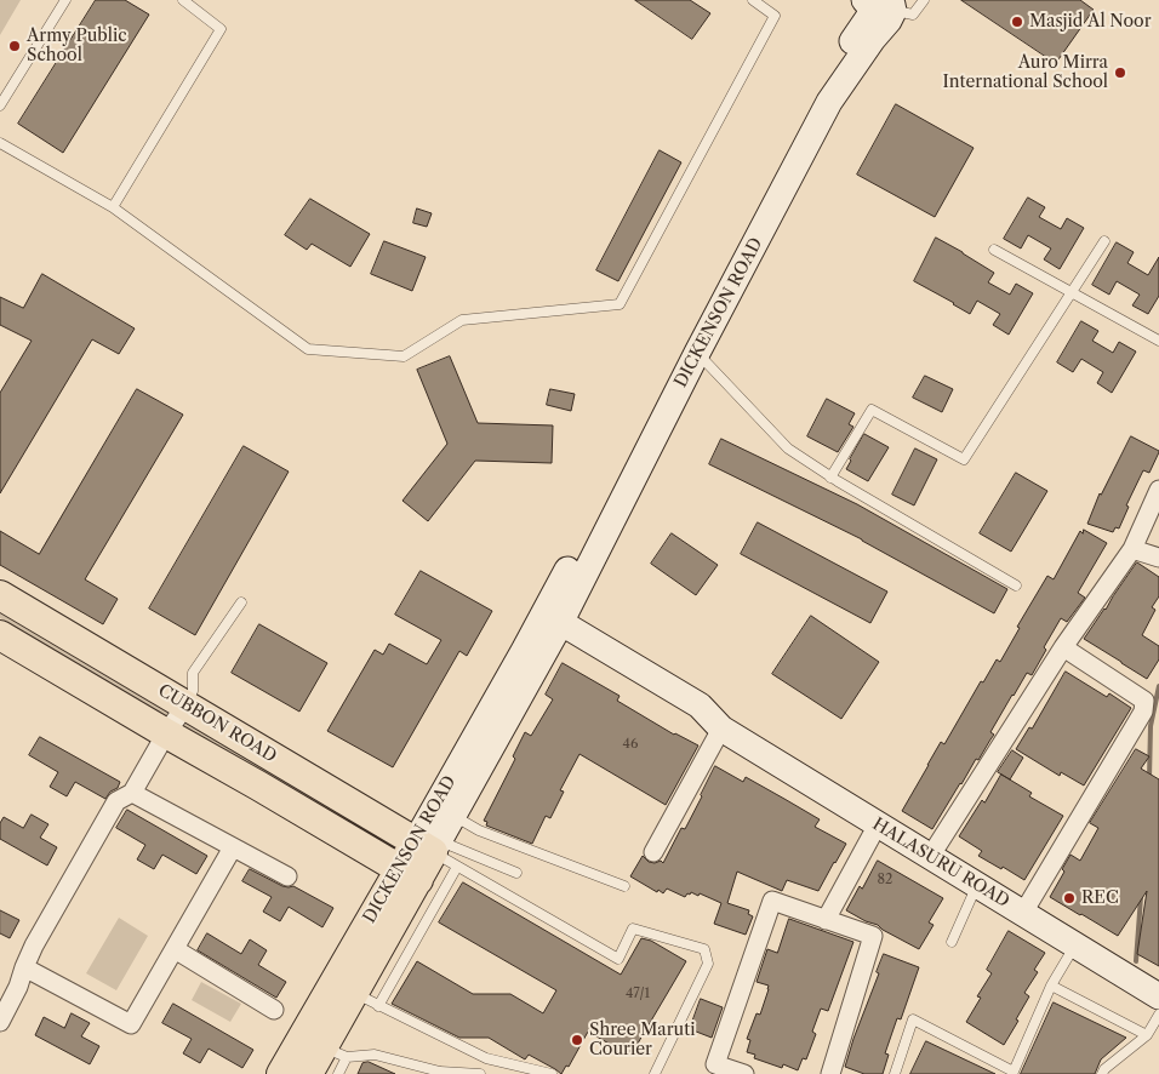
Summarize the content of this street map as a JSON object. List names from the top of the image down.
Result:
{
  "streets": {
    "main road": ["DICKENSON ROAD", "CUBBON ROAD", "HALASURU ROAD"]
  },
  "crossings": [
    ["DICKENSON ROAD", "CUBBON ROAD"],
    ["DICKENSON ROAD", "HALASURU ROAD"]
  ],
  "places": [
    "Masjid Al Noor",
    "Army Public School",
    "Auro Mirra International School",
    "REC",
    "Shree Maruti Courier"
  ],
  "house_numbers": ["46", "82", "47/1"]
}
